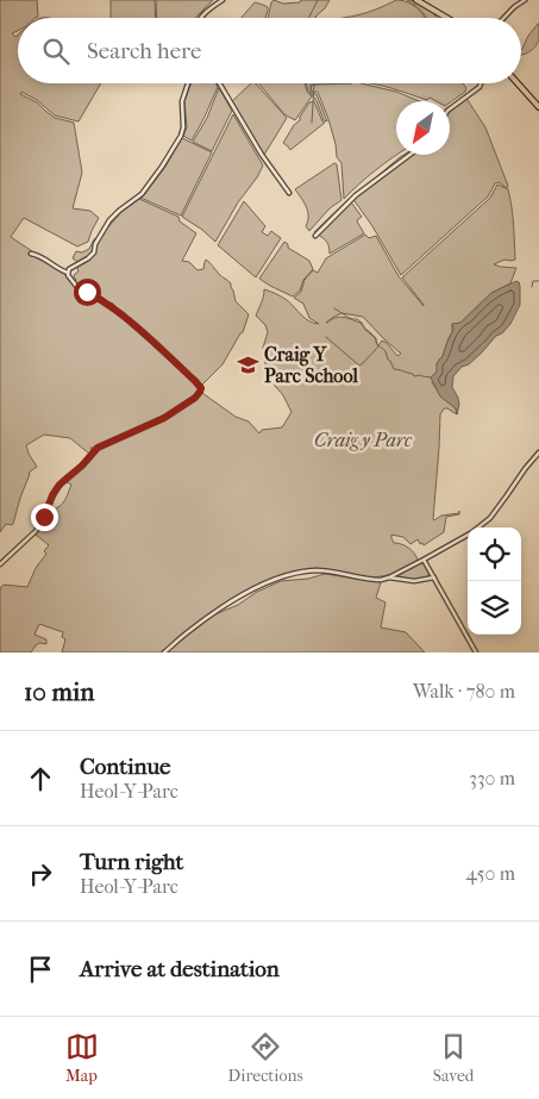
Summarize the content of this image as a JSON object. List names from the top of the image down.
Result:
{
  "parks": ["Craig y Parc"],
  "places": {
    "school or university": ["Craig Y Parc School"]
  },
  "north": "bottom left",
  "page": {
    "search": "Search here",
    "heading": ["10 min", "Walk · 780 m"],
    "list": [
      ["Continue", "Heol-Y-Parc", "330 m"],
      ["Turn right", "Heol-Y-Parc", "450 m"],
      "Arrive at destination"
    ],
    "nav": ["Map", "Directions", "Saved"]
  }
}
